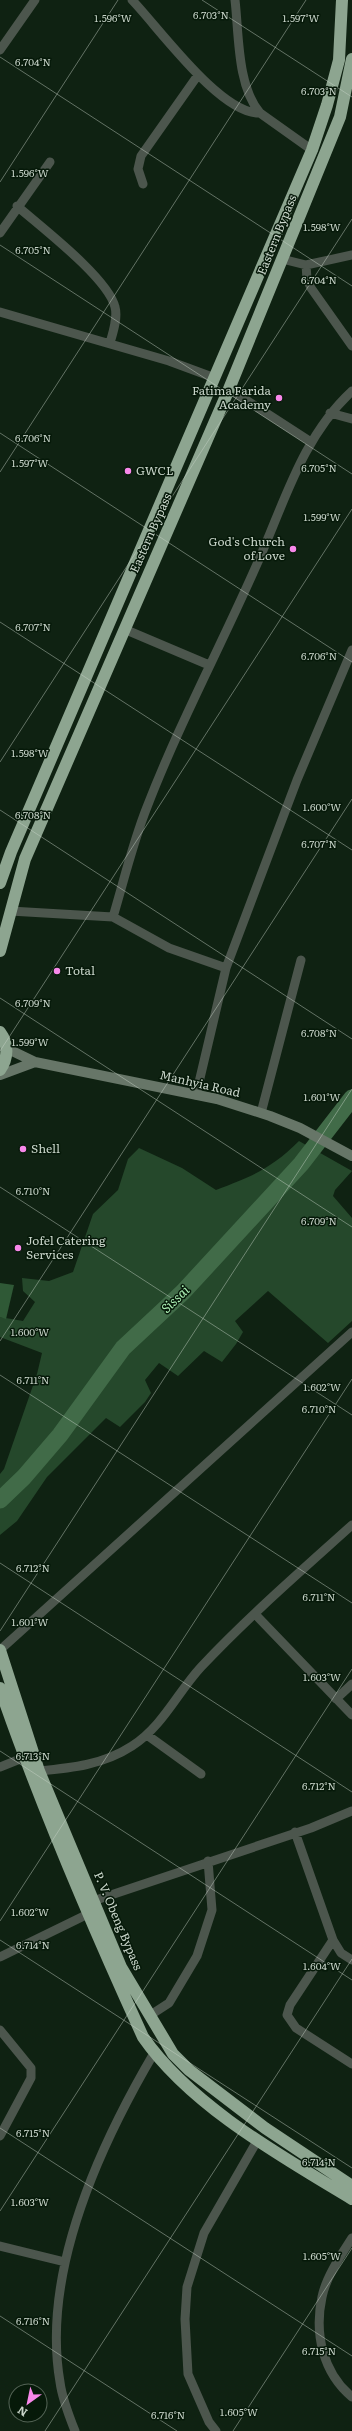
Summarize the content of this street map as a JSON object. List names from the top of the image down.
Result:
{
  "streets": {
    "highway": ["Eastern Bypass", "P. V. Obeng Bypass"],
    "main road": ["Manhyia Road"]
  },
  "water": ["Sissai"],
  "places": [
    "Fatima Farida Academy",
    "GWCL",
    "God's Church of Love",
    "Total",
    "Shell",
    "Jofel Catering Services"
  ],
  "north": "bottom left",
  "coordinates": [
    "6.703°N",
    "1.596°W",
    "1.597°W",
    "6.704°N",
    "1.598°W",
    "6.705°N",
    "6.706°N",
    "1.599°W",
    "6.707°N",
    "1.600°W",
    "6.708°N",
    "6.709°N",
    "1.601°W",
    "6.710°N",
    "6.711°N",
    "1.602°W",
    "6.712°N",
    "1.603°W",
    "6.713°N",
    "6.714°N",
    "1.604°W",
    "6.715°N",
    "1.605°W",
    "6.716°N"
  ]
}
